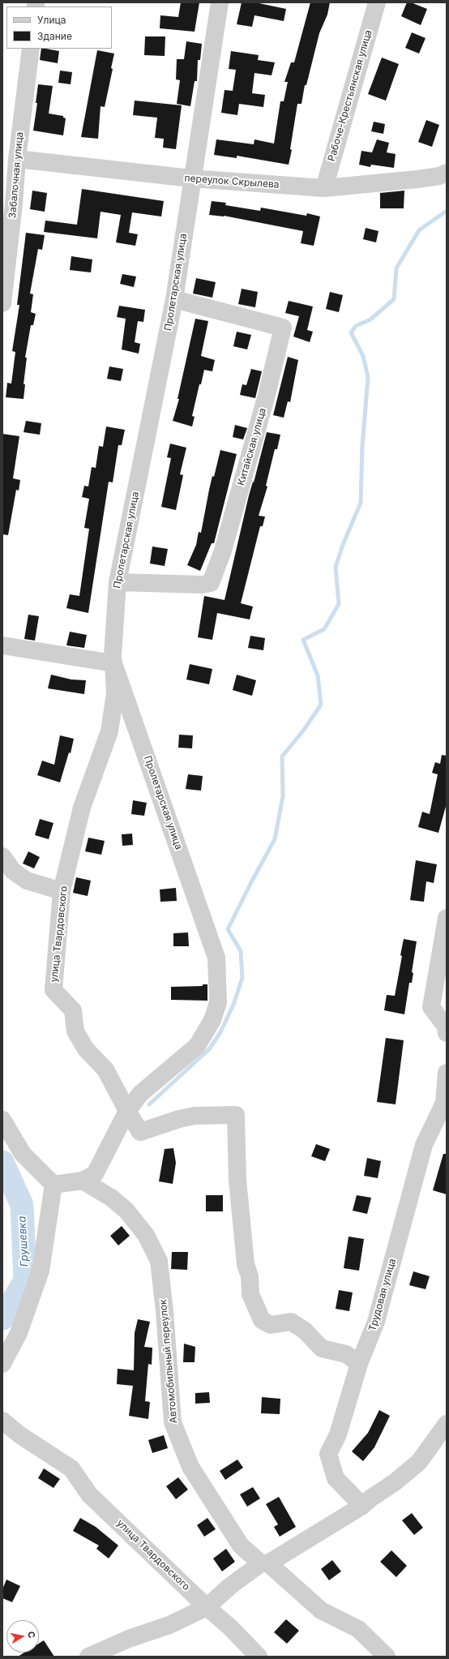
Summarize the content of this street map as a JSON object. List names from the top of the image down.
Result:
{
  "streets": {
    "street": [
      "Рабоче-Крестьянская улица",
      "Забалочная улица",
      "переулок Скрылева",
      "Пролетарская улица",
      "Китайская улица",
      "улица Твардовского",
      "Трудовая улица",
      "Автомобильный переулок"
    ]
  },
  "crossings": [
    ["Рабоче-Крестьянская улица", "переулок Скрылева"],
    ["Забалочная улица", "переулок Скрылева"],
    ["переулок Скрылева", "Пролетарская улица"],
    ["Пролетарская улица", "Китайская улица"],
    ["Пролетарская улица", "улица Твардовского"],
    ["Пролетарская улица", "Автомобильный переулок"],
    ["улица Твардовского", "Трудовая улица"]
  ],
  "water": ["Грушевка"],
  "legend": ["Улица", "Здание"],
  "north": "right"
}
